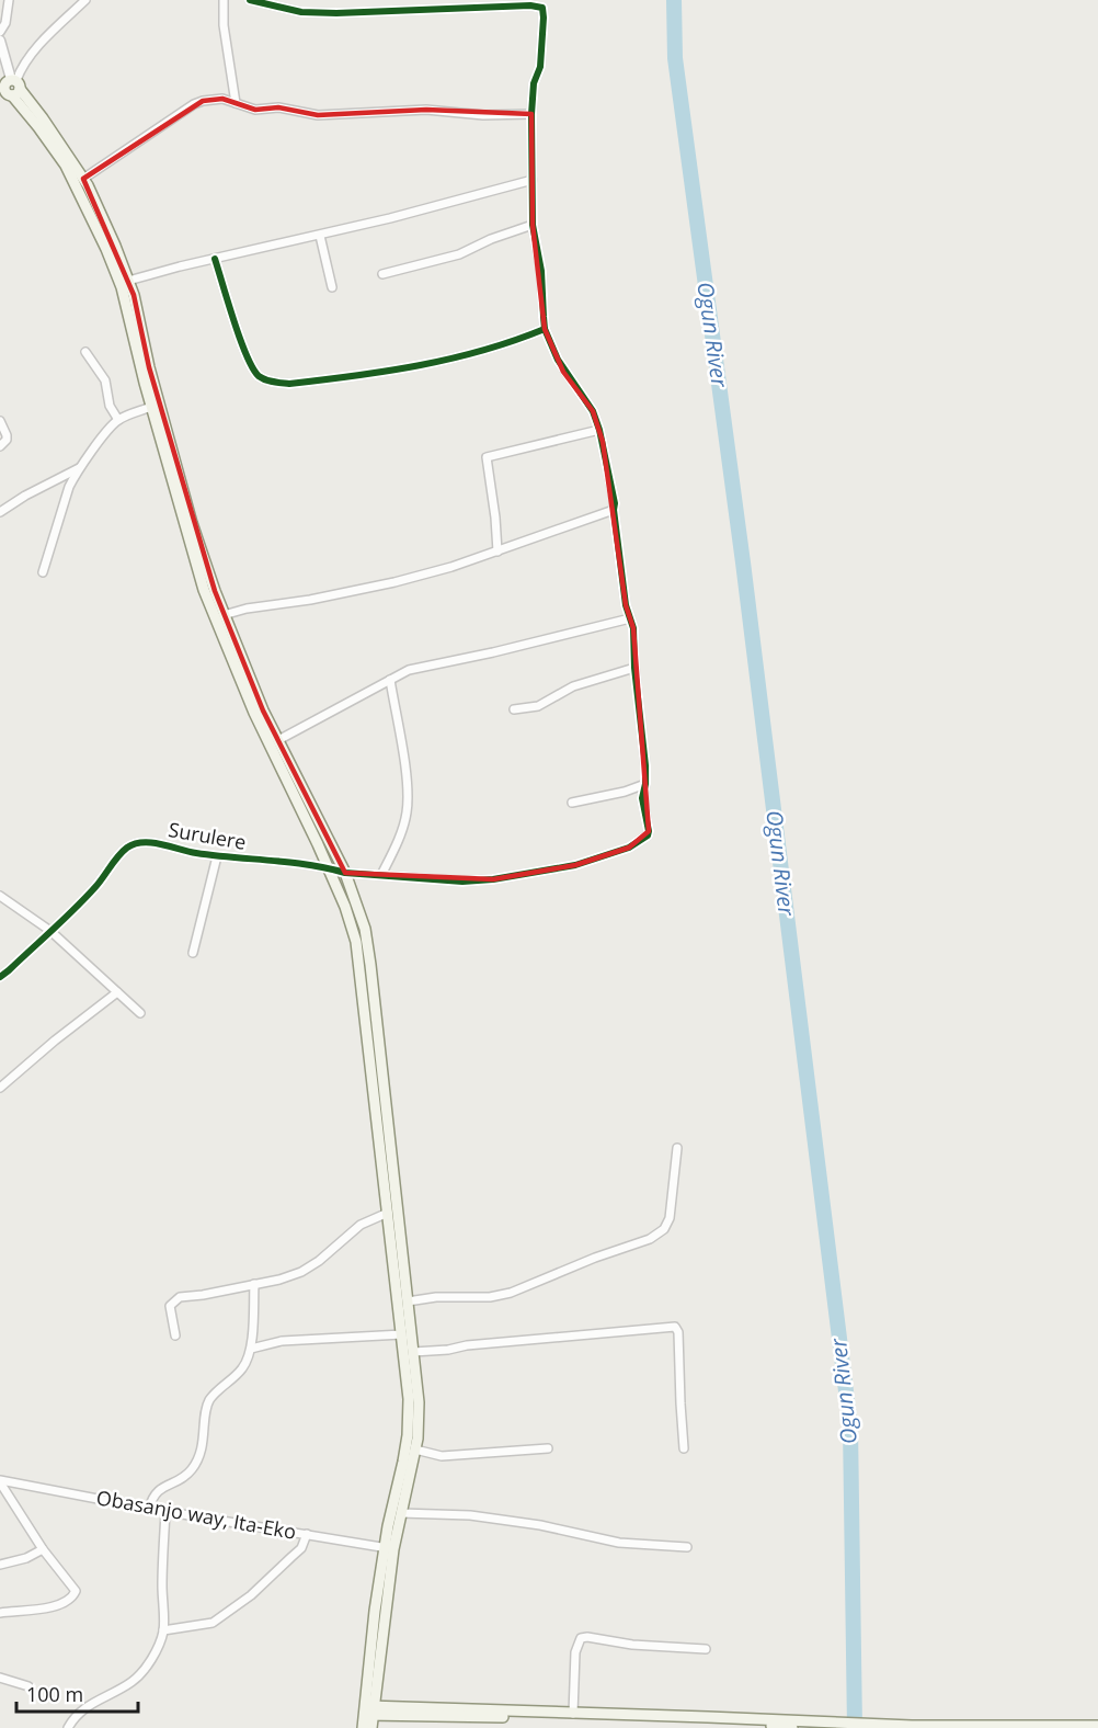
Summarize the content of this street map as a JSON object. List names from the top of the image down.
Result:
{
  "streets": {
    "street": ["Surulere", "Obasanjo way, Ita-Eko"]
  },
  "water": ["Ogun River"],
  "scale_bar": "100 m"
}
